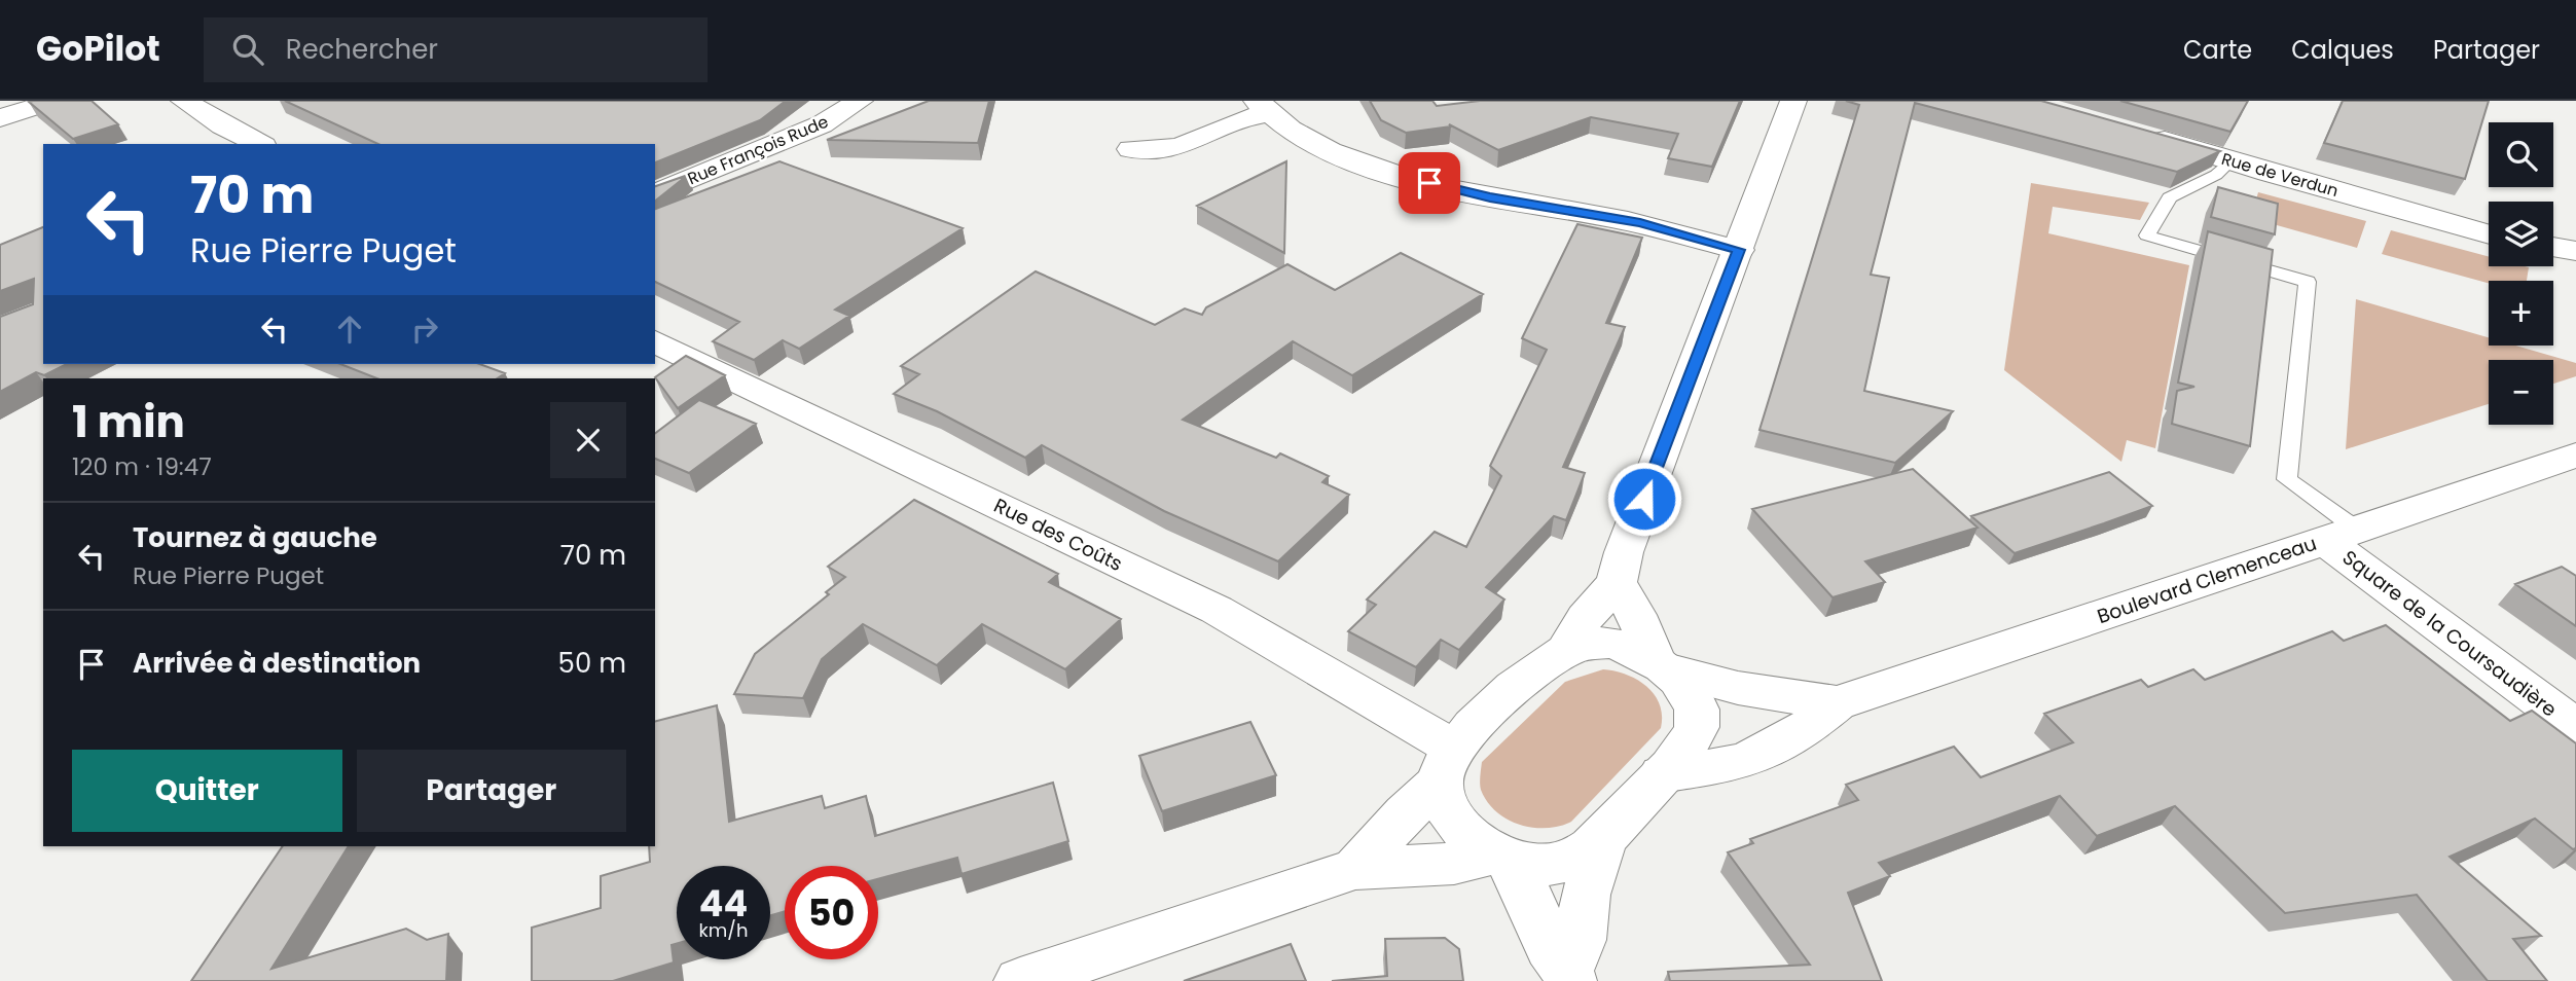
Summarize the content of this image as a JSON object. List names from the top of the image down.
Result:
{
  "streets": {
    "street": [
      "Rue François Rude",
      "Rue de Verdun",
      "Rue des Coûts",
      "Boulevard Clemenceau",
      "Square de la Coursaudière"
    ]
  },
  "crossings": [
    ["Rue des Coûts", "Boulevard Clemenceau"],
    ["Boulevard Clemenceau", "Square de la Coursaudière"]
  ],
  "page": {
    "header": "GoPilot",
    "search": "Rechercher",
    "nav": ["Carte", "Calques", "Partager"],
    "map_buttons": ["+", "−"],
    "turn": ["70 m", "Rue Pierre Puget"],
    "heading": ["1 min", "120 m · 19:47"],
    "list": [
      {
        "name": "Tournez à gauche",
        "note": "Rue Pierre Puget",
        "value": "70 m"
      },
      {
        "name": "Arrivée à destination",
        "value": "50 m"
      }
    ],
    "buttons": ["Quitter", "Partager"],
    "speed": "44 km/h",
    "limit": "50"
  }
}
